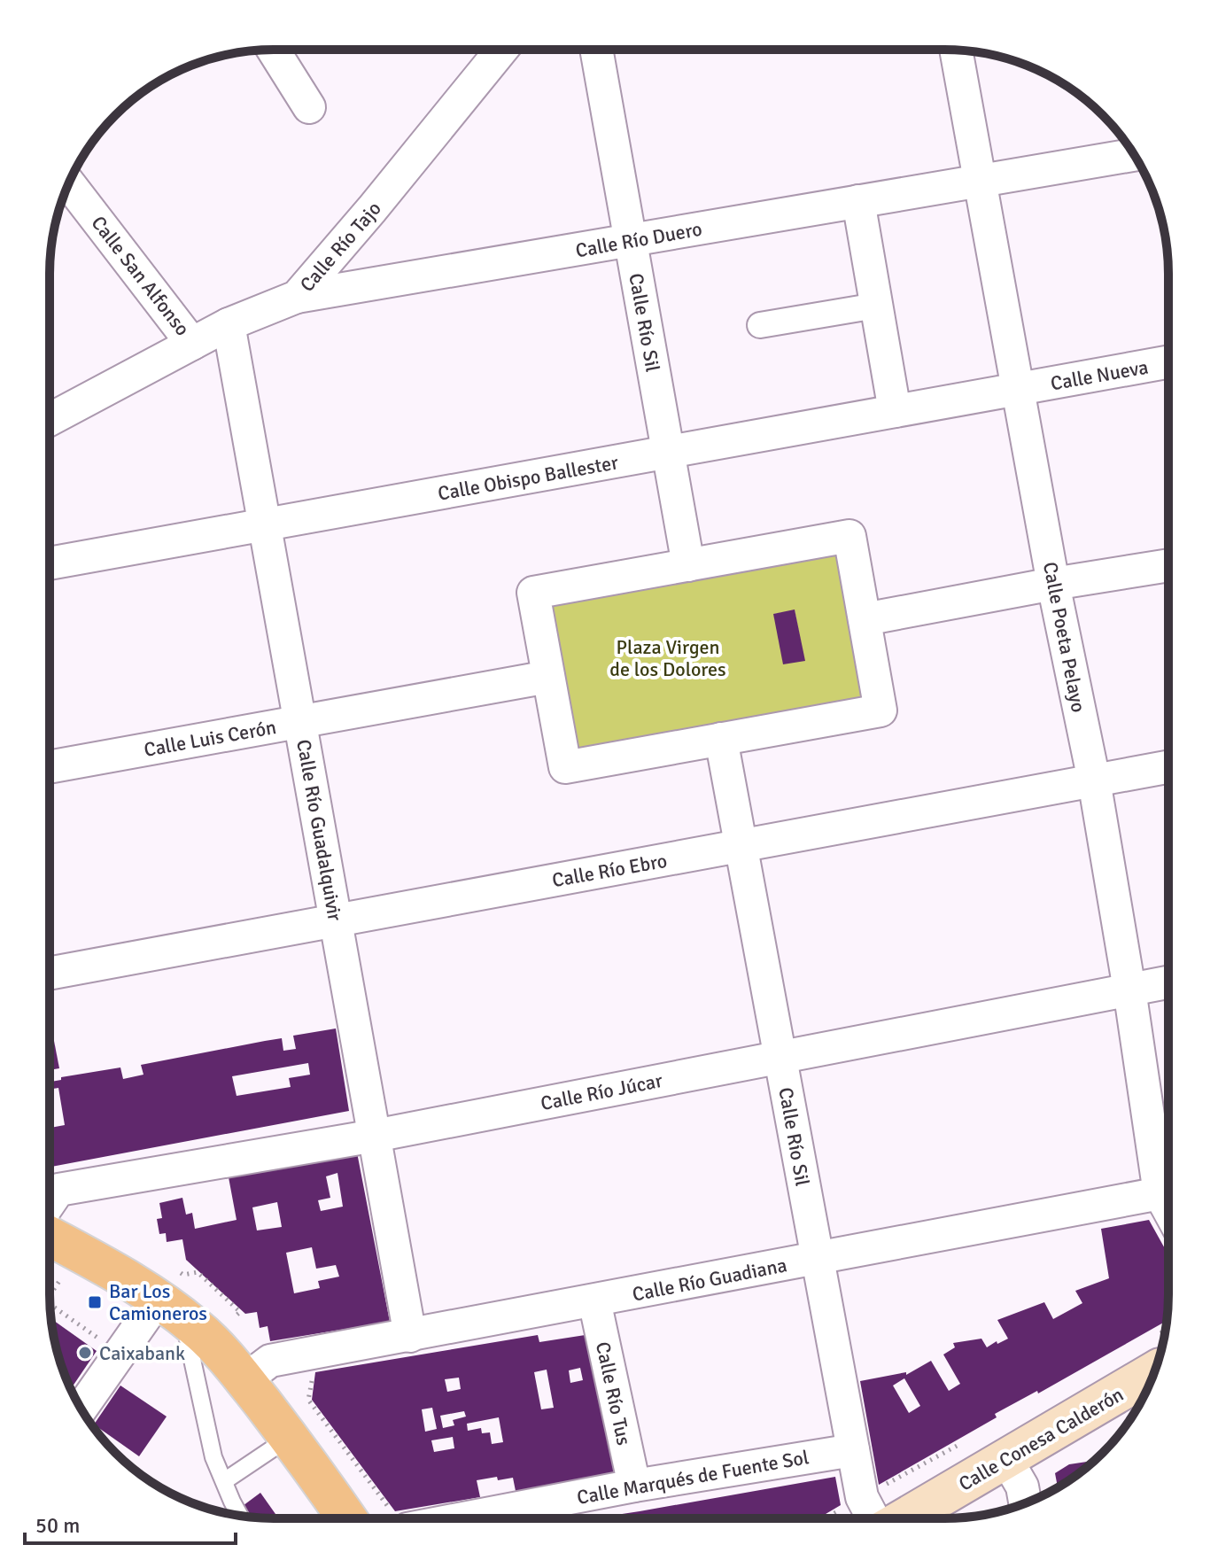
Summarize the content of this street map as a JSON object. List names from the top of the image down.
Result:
{
  "streets": {
    "main road": ["Calle Conesa Calderón"],
    "street": [
      "Calle Río Duero",
      "Calle Río Tajo",
      "Calle San Alfonso",
      "Calle Río Sil",
      "Calle Nueva",
      "Calle Obispo Ballester",
      "Calle Poeta Pelayo",
      "Calle Luis Cerón",
      "Calle Río Guadalquivir",
      "Calle Río Ebro",
      "Calle Río Júcar",
      "Calle Río Guadiana",
      "Calle Río Tus",
      "Calle Marqués de Fuente Sol"
    ]
  },
  "crossings": [
    ["Calle Río Duero", "Calle Río Tajo"],
    ["Calle Río Duero", "Calle Río Sil"],
    ["Calle Río Duero", "Calle Poeta Pelayo"],
    ["Calle Río Tajo", "Calle San Alfonso"],
    ["Calle Río Tajo", "Calle Río Guadalquivir"],
    ["Calle Río Sil", "Calle Obispo Ballester"],
    ["Calle Río Sil", "Calle Río Ebro"],
    ["Calle Río Sil", "Calle Río Júcar"],
    ["Calle Río Sil", "Calle Río Guadiana"],
    ["Calle Río Sil", "Calle Marqués de Fuente Sol"],
    ["Calle Nueva", "Calle Obispo Ballester"],
    ["Calle Nueva", "Calle Poeta Pelayo"],
    ["Calle Obispo Ballester", "Calle Poeta Pelayo"],
    ["Calle Obispo Ballester", "Calle Río Guadalquivir"],
    ["Calle Poeta Pelayo", "Calle Río Ebro"],
    ["Calle Poeta Pelayo", "Calle Río Júcar"],
    ["Calle Luis Cerón", "Calle Río Guadalquivir"],
    ["Calle Río Guadalquivir", "Calle Río Ebro"],
    ["Calle Río Guadalquivir", "Calle Río Júcar"],
    ["Calle Río Guadalquivir", "Calle Río Guadiana"],
    ["Calle Río Guadiana", "Calle Río Tus"],
    ["Calle Río Tus", "Calle Marqués de Fuente Sol"]
  ],
  "parks": ["Plaza Virgen de los Dolores"],
  "places": {
    "transit": ["Bar Los Camioneros"],
    "other": ["Caixabank"]
  },
  "scale_bar": "50 m"
}
